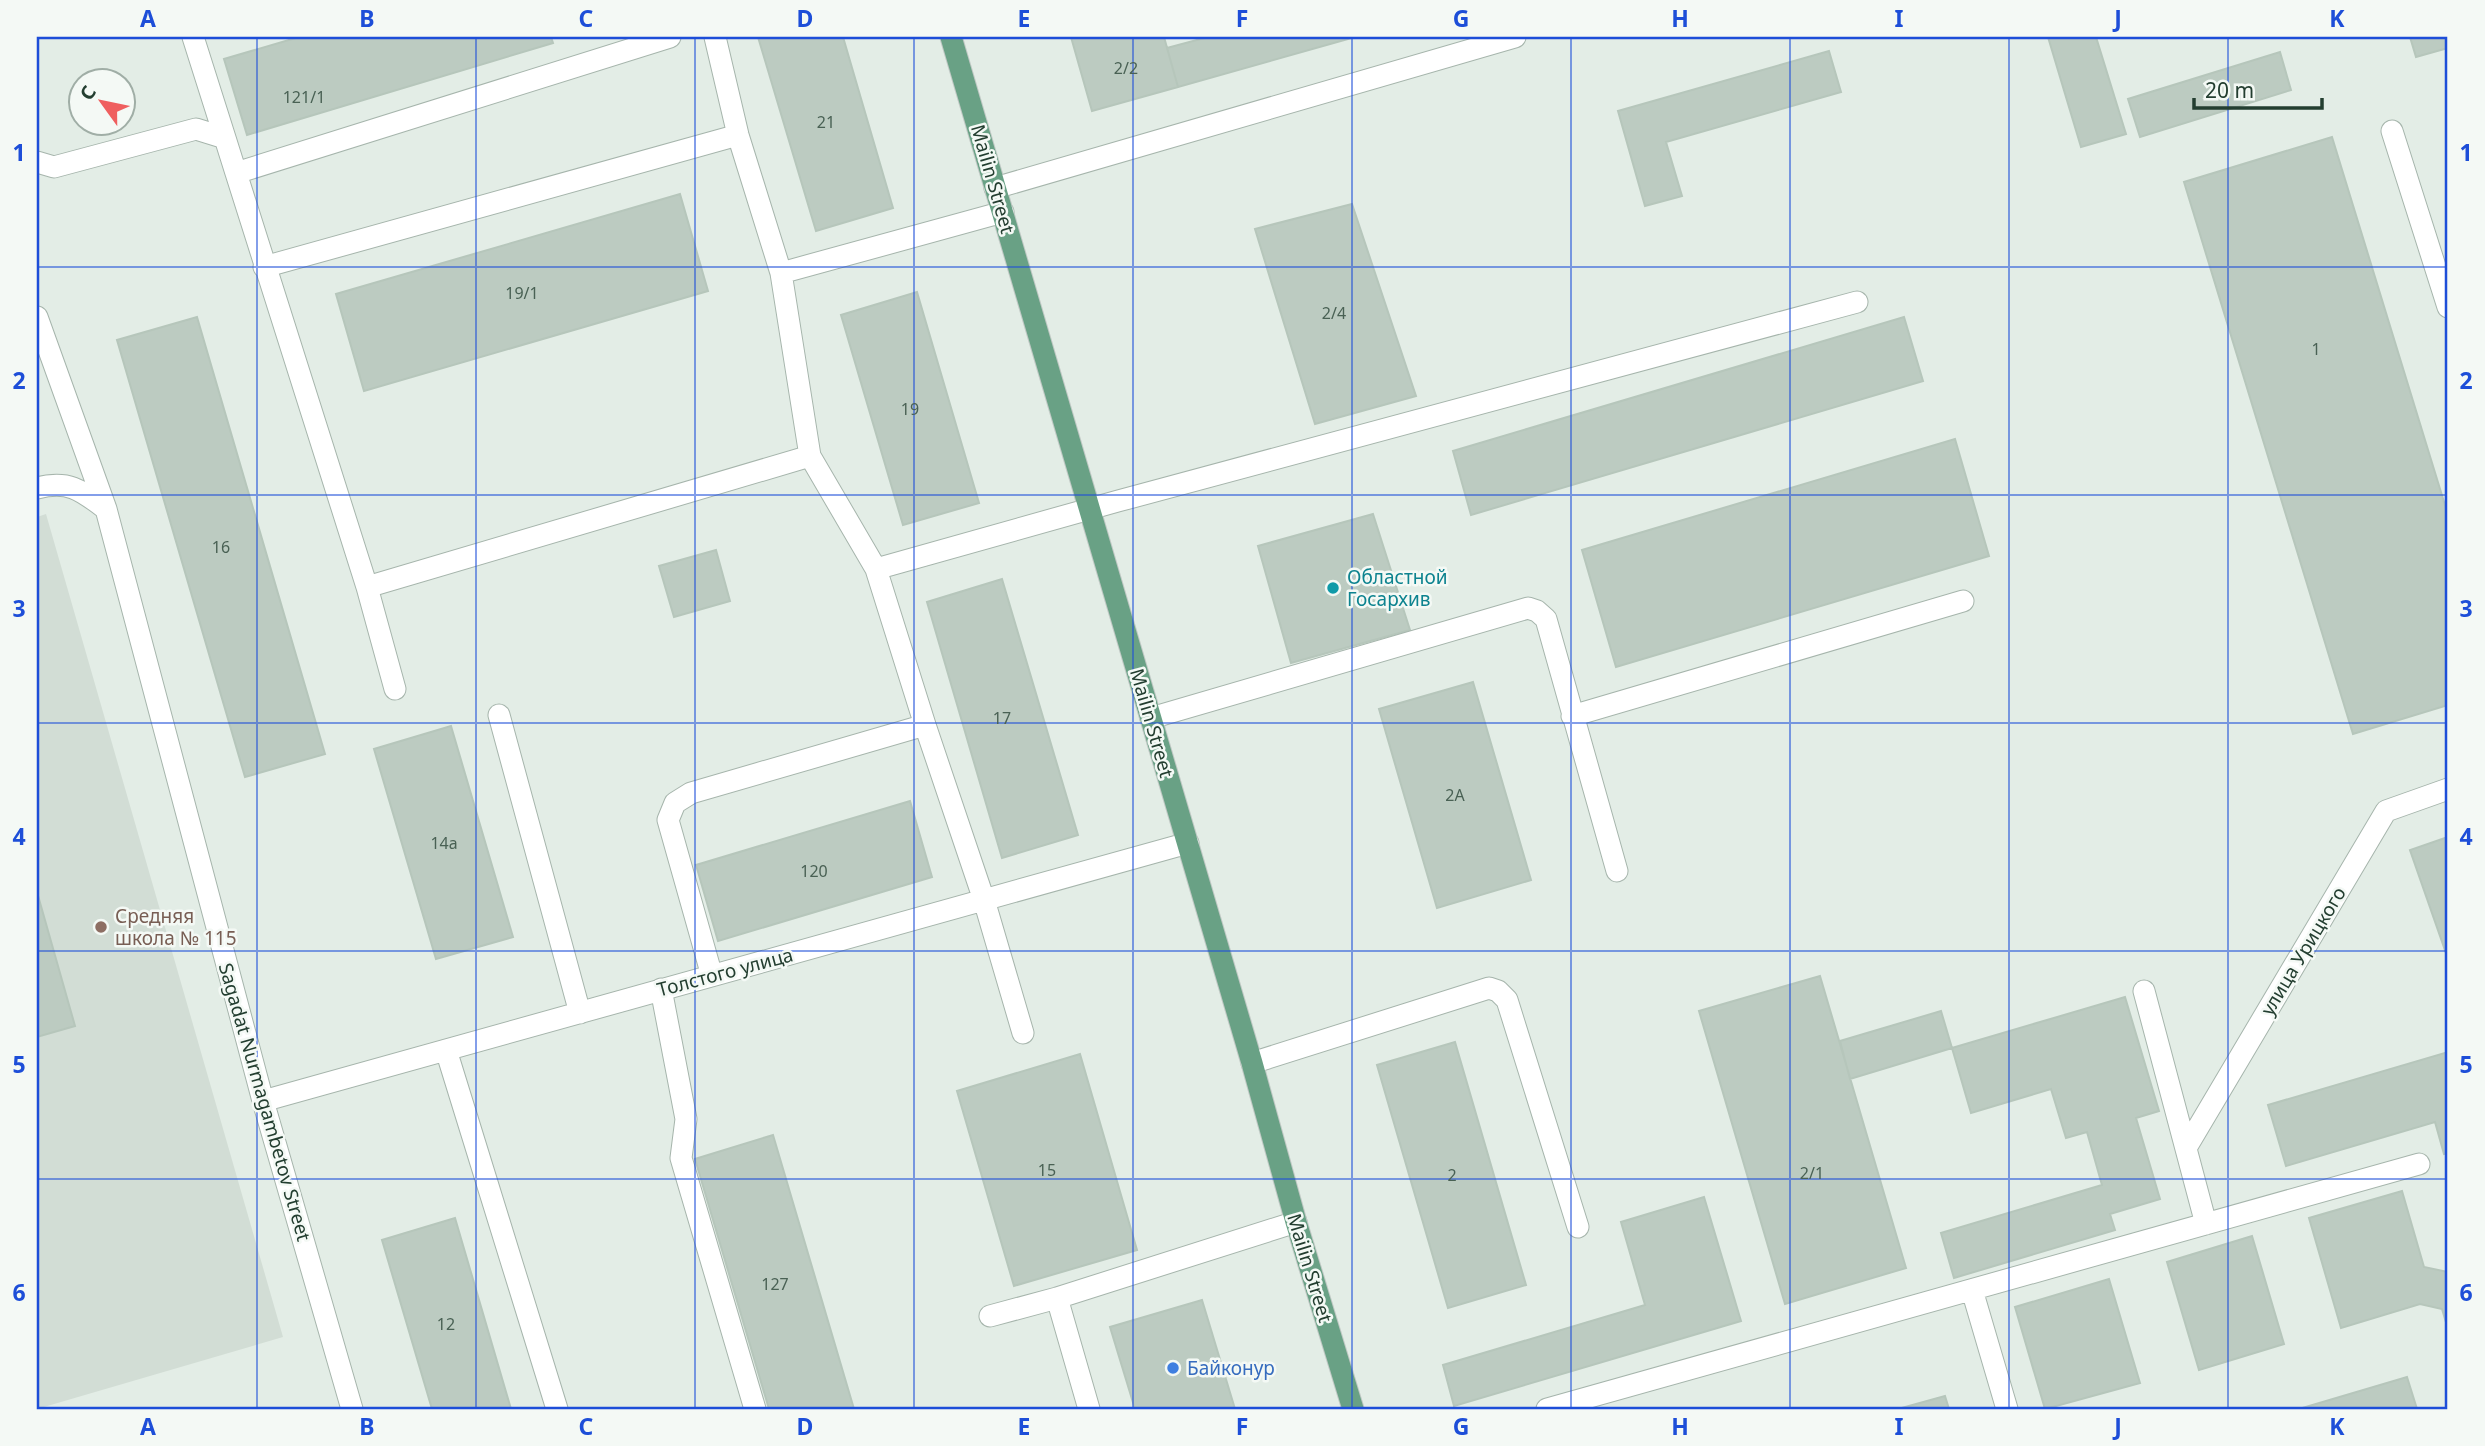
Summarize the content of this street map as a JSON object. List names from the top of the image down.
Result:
{
  "streets": {
    "main road": ["Mailin Street"],
    "street": ["улица Урицкого", "Толстого улица", "Sagadat Nurmagambetov Street"]
  },
  "crossings": [
    ["Mailin Street", "Толстого улица"],
    ["Толстого улица", "Sagadat Nurmagambetov Street"]
  ],
  "places": ["Областной Госархив", "Средняя школа № 115", "Байконур"],
  "house_numbers": [
    "2/2",
    "121/1",
    "21",
    "19/1",
    "2/4",
    "1",
    "19",
    "16",
    "17",
    "2А",
    "14а",
    "120",
    "15",
    "2/1",
    "2",
    "127",
    "12"
  ],
  "scale_bar": "20 m",
  "north": "top left",
  "grid": {
    "columns": [
      "A",
      "B",
      "C",
      "D",
      "E",
      "F",
      "G",
      "H",
      "I",
      "J",
      "K"
    ],
    "rows": [
      "1",
      "2",
      "3",
      "4",
      "5",
      "6"
    ]
  }
}
